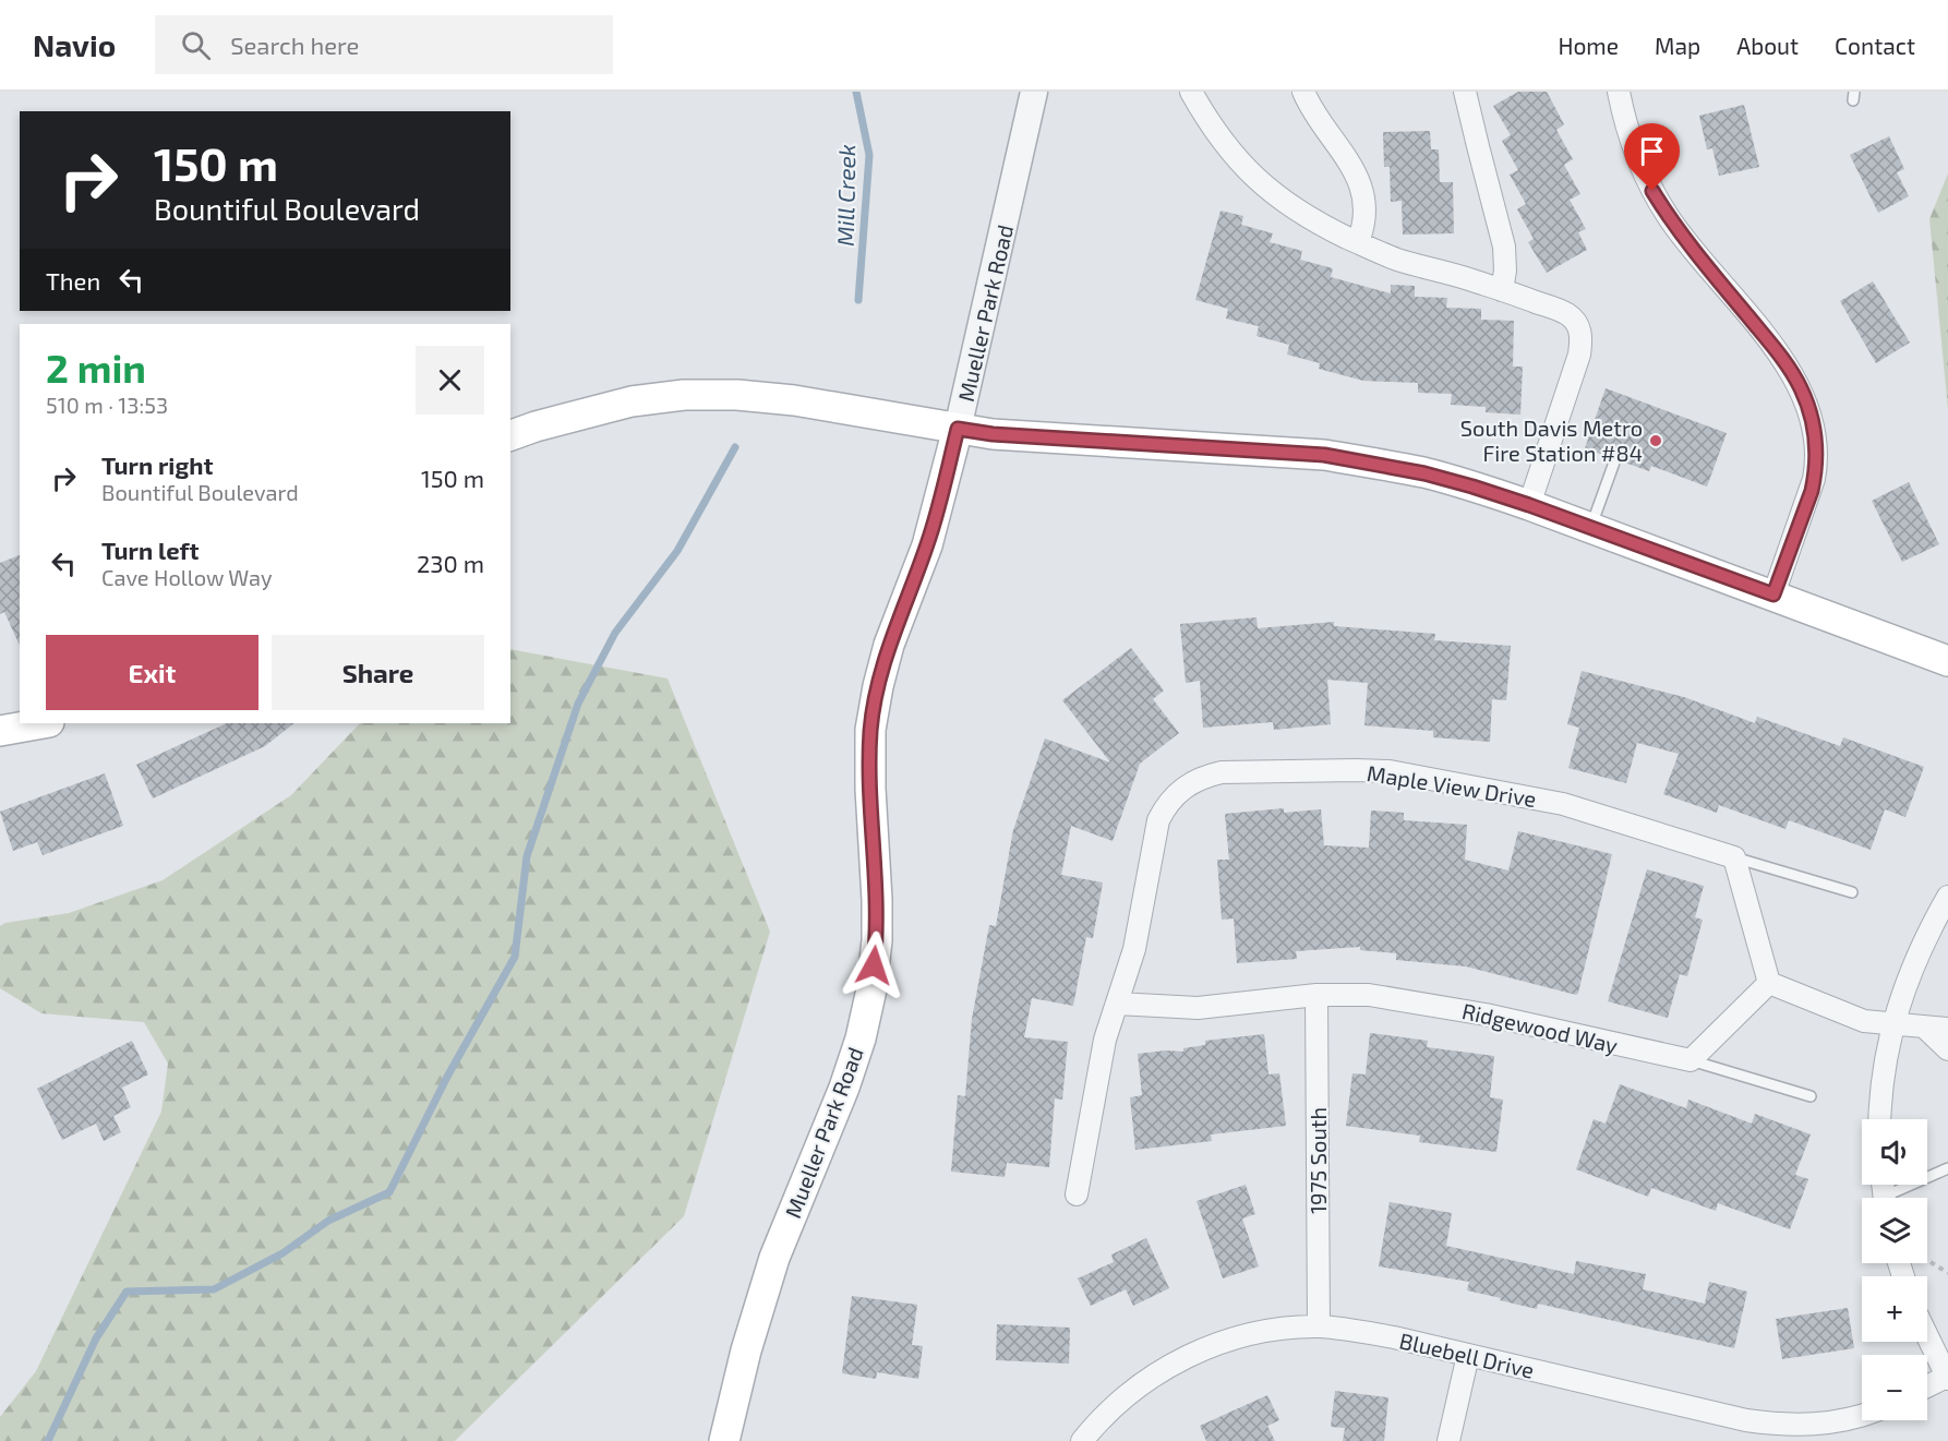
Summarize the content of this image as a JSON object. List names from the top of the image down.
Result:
{
  "streets": {
    "main road": ["Mueller Park Road"],
    "street": [
      "Maple View Drive",
      "Ridgewood Way",
      "1975 South",
      "Bluebell Drive"
    ]
  },
  "crossings": [
    ["Maple View Drive", "Ridgewood Way"],
    ["Ridgewood Way", "1975 South"],
    ["1975 South", "Bluebell Drive"]
  ],
  "water": ["Mill Creek"],
  "places": ["South Davis Metro Fire Station #84"],
  "page": {
    "header": "Navio",
    "search": "Search here",
    "nav": [
      "Home",
      "Map",
      "About",
      "Contact"
    ],
    "turn": ["150 m", "Bountiful Boulevard"],
    "then": "Then",
    "heading": ["2 min", "510 m · 13:53"],
    "list": [
      {
        "name": "Turn right",
        "note": "Bountiful Boulevard",
        "value": "150 m"
      },
      {
        "name": "Turn left",
        "note": "Cave Hollow Way",
        "value": "230 m"
      }
    ],
    "buttons": ["Exit", "Share"],
    "map_buttons": ["+", "−"]
  }
}
